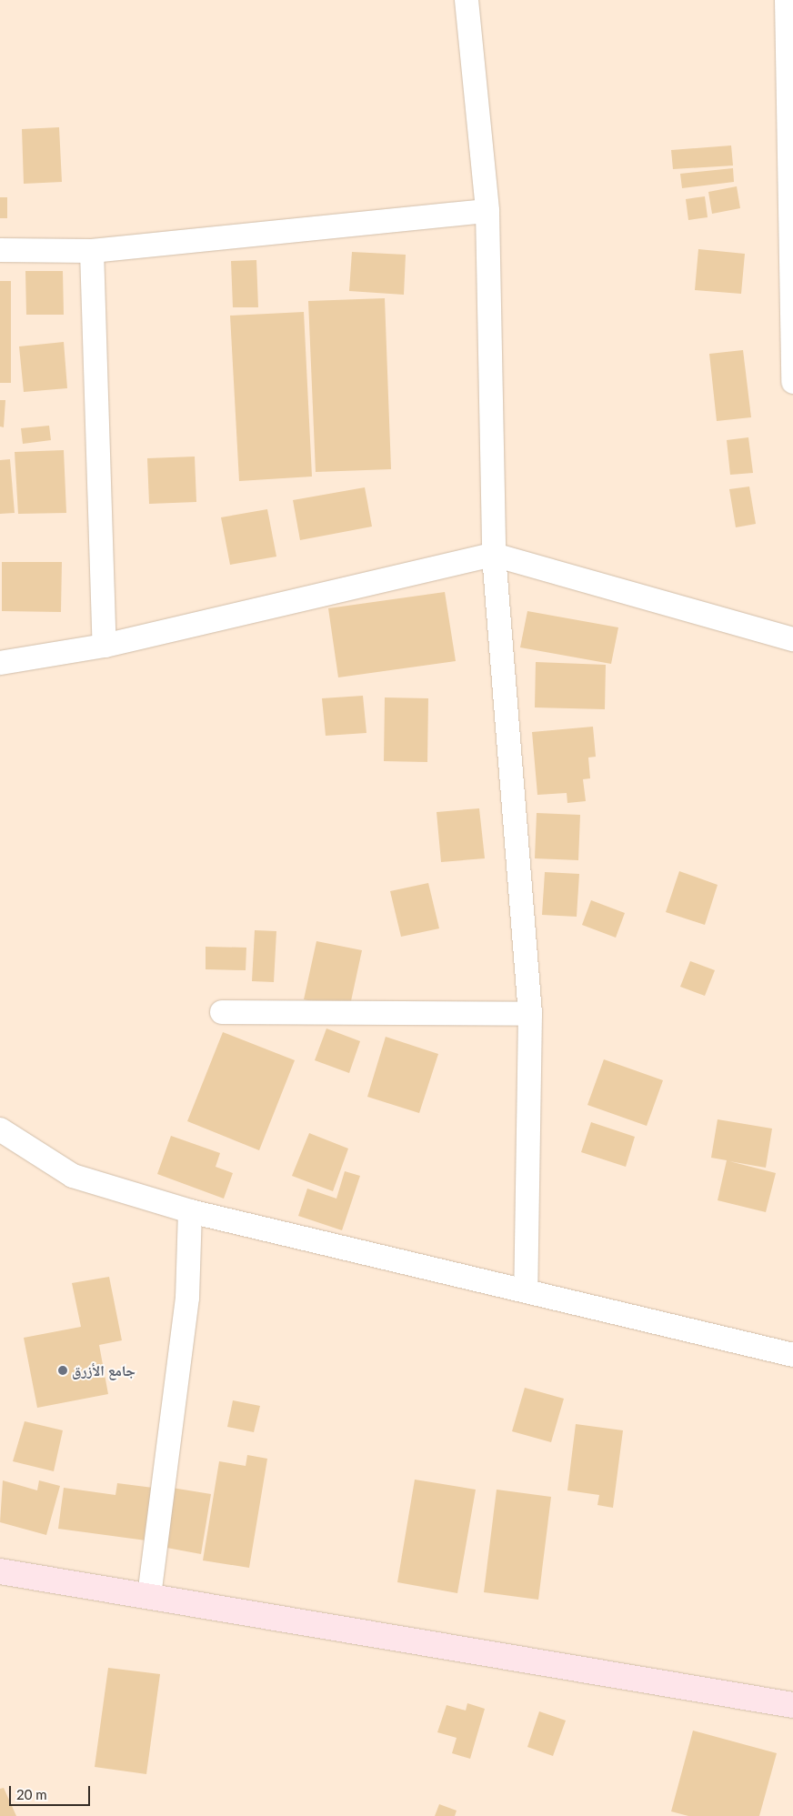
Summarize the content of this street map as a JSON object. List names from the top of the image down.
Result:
{
  "places": ["جامع الأزرق"],
  "scale_bar": "20 m"
}
